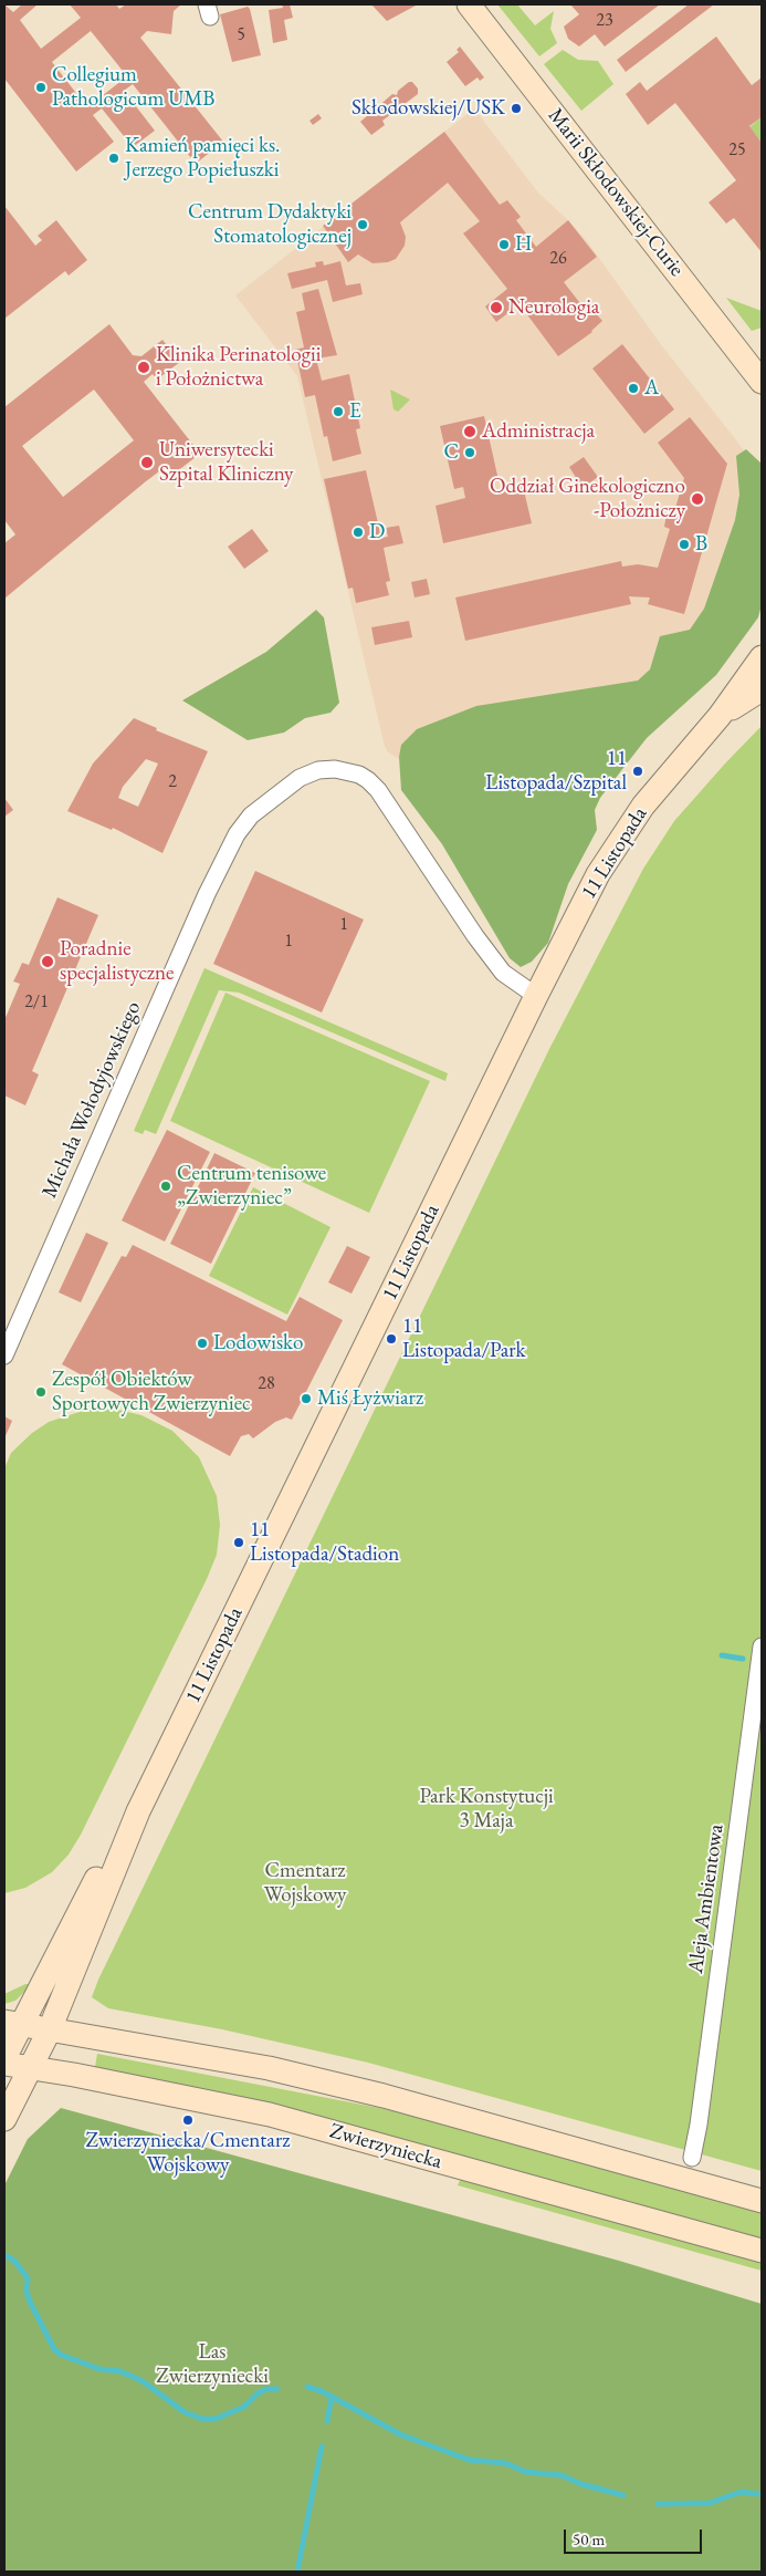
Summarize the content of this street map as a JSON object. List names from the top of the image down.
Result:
{
  "streets": {
    "street": [
      "Marii Skłodowskiej-Curie",
      "11 Listopada",
      "Michała Wołodyjowskiego",
      "Aleja Ambientowa",
      "Zwierzyniecka"
    ]
  },
  "crossings": [
    ["11 Listopada", "Michała Wołodyjowskiego"],
    ["11 Listopada", "Zwierzyniecka"]
  ],
  "parks": ["Park Konstytucji 3 Maja", "Cmentarz Wojskowy", "Las Zwierzyniecki"],
  "places": [
    "Collegium Pathologicum UMB",
    "Skłodowskiej/USK",
    "Kamień pamięci ks. Jerzego Popiełuszki",
    "Centrum Dydaktyki Stomatologicznej",
    "H",
    "Neurologia",
    "Klinika Perinatologii i Położnictwa",
    "A",
    "E",
    "Administracja",
    "C",
    "Uniwersytecki Szpital Kliniczny",
    "Oddział Ginekologiczno -Położniczy",
    "D",
    "B",
    "11 Listopada/Szpital",
    "Poradnie specjalistyczne",
    "Centrum tenisowe „Zwierzyniec”",
    "11 Listopada/Park",
    "Lodowisko",
    "Zespół Obiektów Sportowych Zwierzyniec",
    "Miś Łyżwiarz",
    "11 Listopada/Stadion",
    "Zwierzyniecka/Cmentarz Wojskowy"
  ],
  "house_numbers": [
    "23",
    "5",
    "25",
    "26",
    "2",
    "1",
    "1",
    "2/1",
    "28"
  ],
  "scale_bar": "50 m"
}
